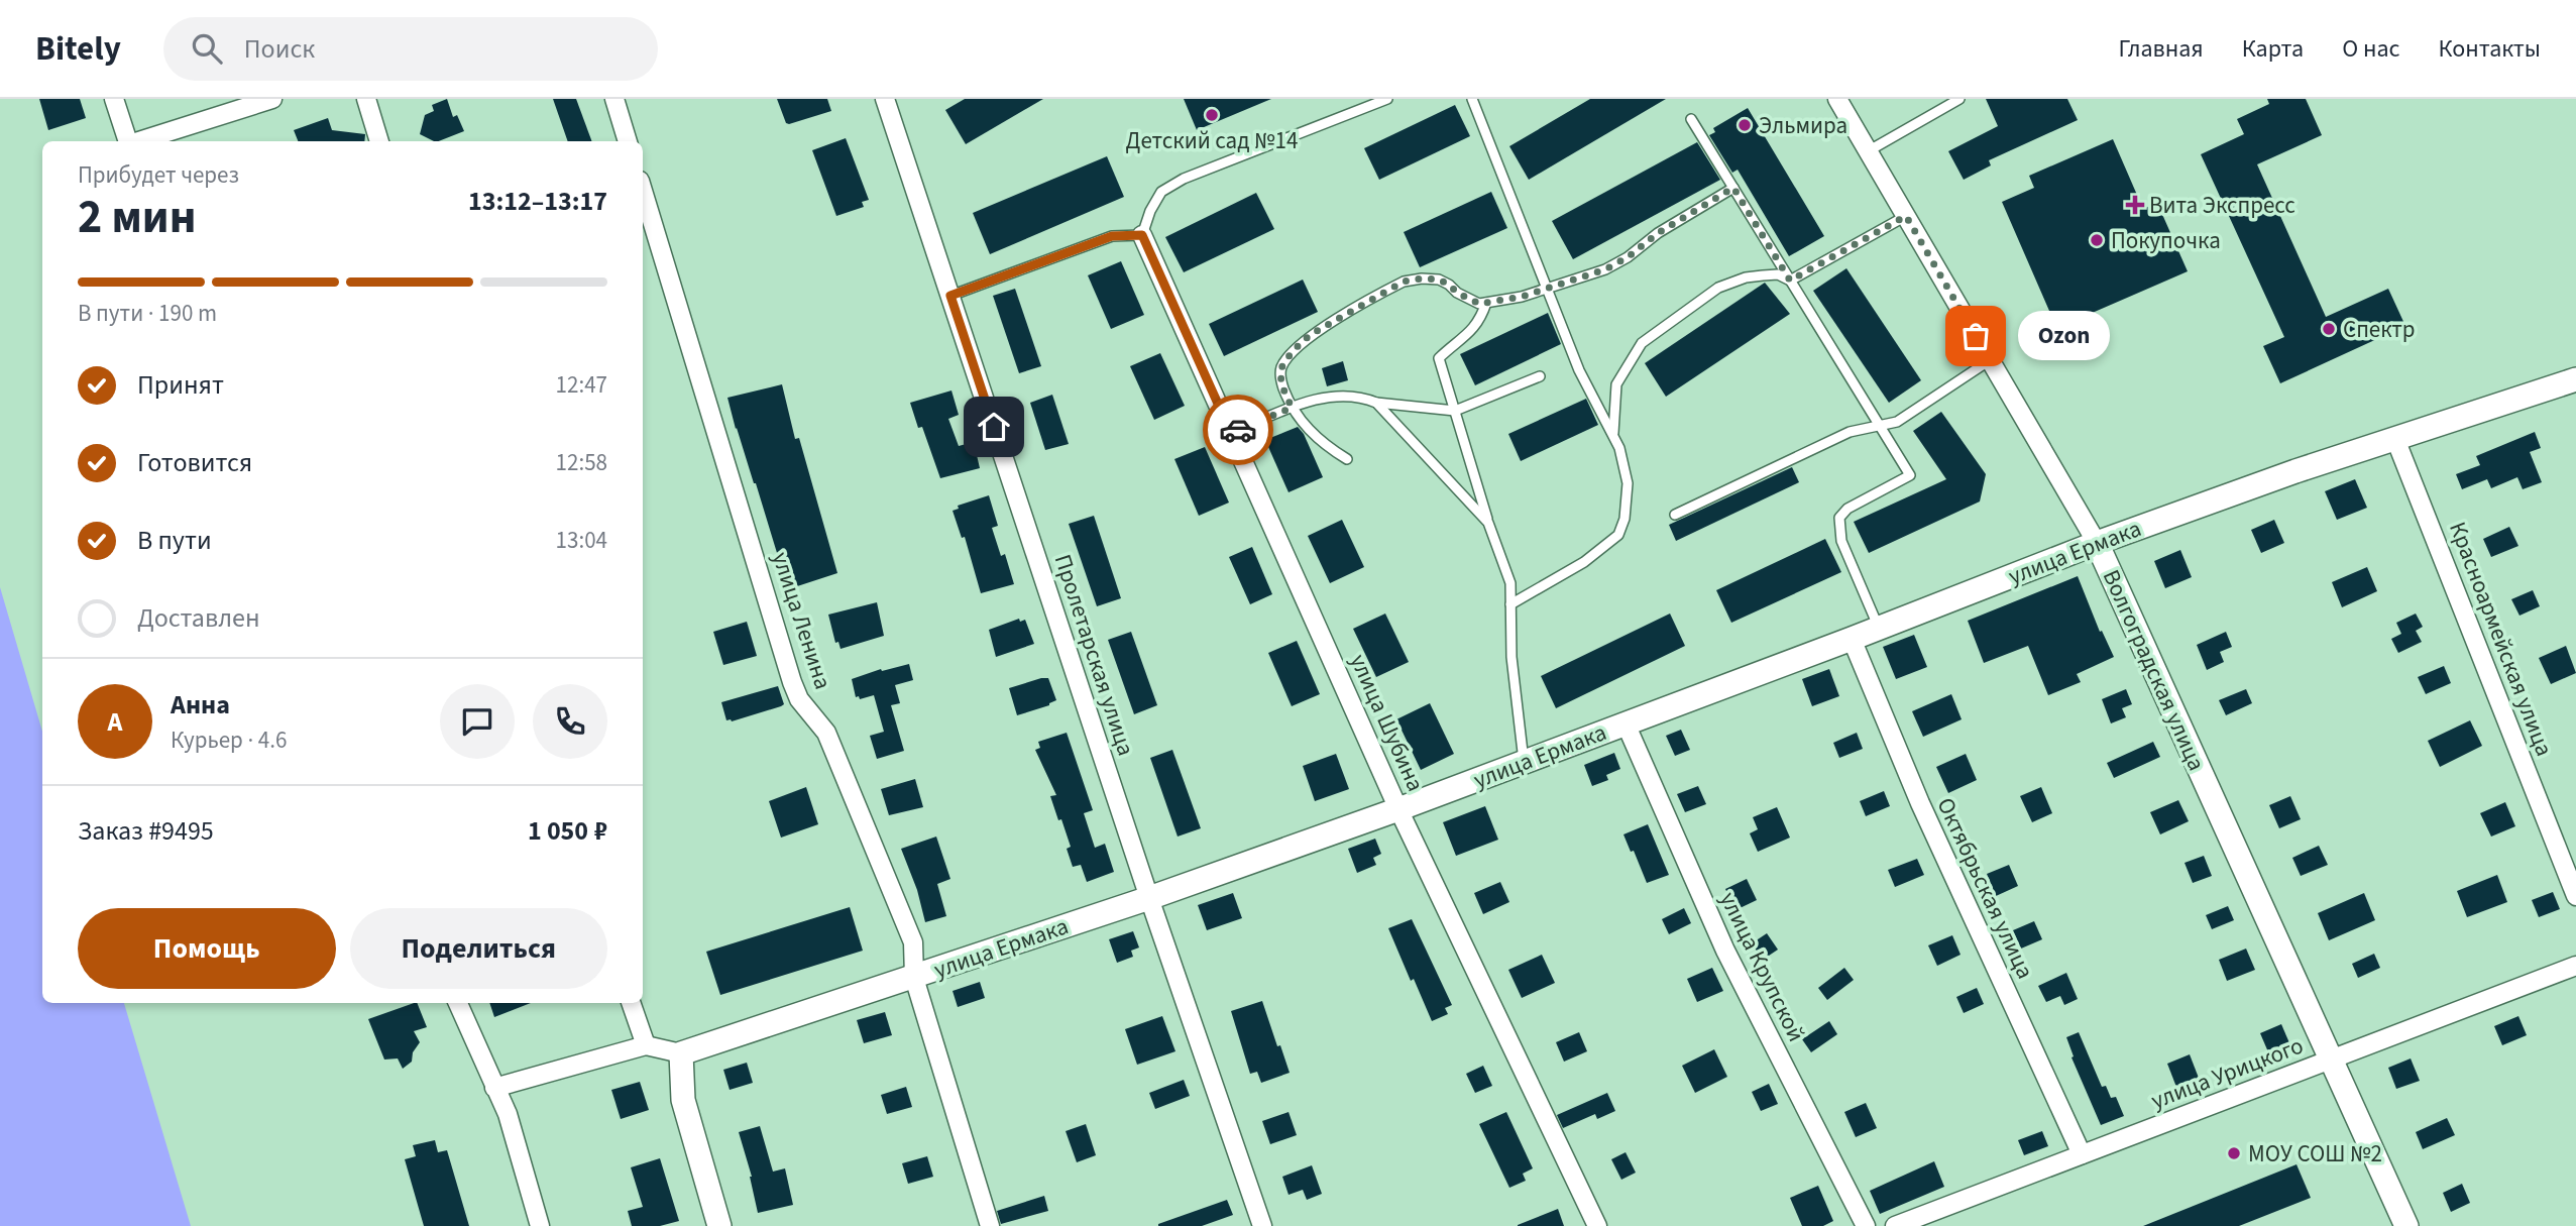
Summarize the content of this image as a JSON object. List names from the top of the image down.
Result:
{
  "streets": {
    "street": [
      "улица Ермака",
      "улица Ленина",
      "Красноармейская улица",
      "Пролетарская улица",
      "Волгоградская улица",
      "улица Шубина",
      "Октябрьская улица",
      "улица Крупской",
      "улица Урицкого"
    ]
  },
  "crossings": [
    ["улица Ермака", "улица Ленина"],
    ["улица Ермака", "Красноармейская улица"],
    ["улица Ермака", "Пролетарская улица"],
    ["улица Ермака", "Волгоградская улица"],
    ["улица Ермака", "улица Шубина"],
    ["улица Ермака", "Октябрьская улица"],
    ["улица Ермака", "улица Крупской"],
    ["Волгоградская улица", "улица Урицкого"],
    ["Октябрьская улица", "улица Урицкого"]
  ],
  "places": {
    "other": [
      "Детский сад №14",
      "Эльмира",
      "Покупочка",
      "Спектр",
      "Ozon",
      "МОУ СОШ №2"
    ],
    "health": ["Вита Экспресс"]
  },
  "page": {
    "header": "Bitely",
    "search": "Поиск",
    "nav": [
      "Главная",
      "Карта",
      "О нас",
      "Контакты"
    ],
    "heading": ["2 мин", "Прибудет через", "13:12–13:17"],
    "panel": [
      "Анна",
      "Курьер · 4.6",
      "Заказ #9495",
      "1 050 ₽"
    ],
    "bar": "В пути · 190 m",
    "bubble": "Ozon",
    "list": [
      ["Принят", "12:47"],
      ["Готовится", "12:58"],
      ["В пути", "13:04"],
      "Доставлен"
    ],
    "round": "А",
    "buttons": ["Помощь", "Поделиться"]
  }
}
